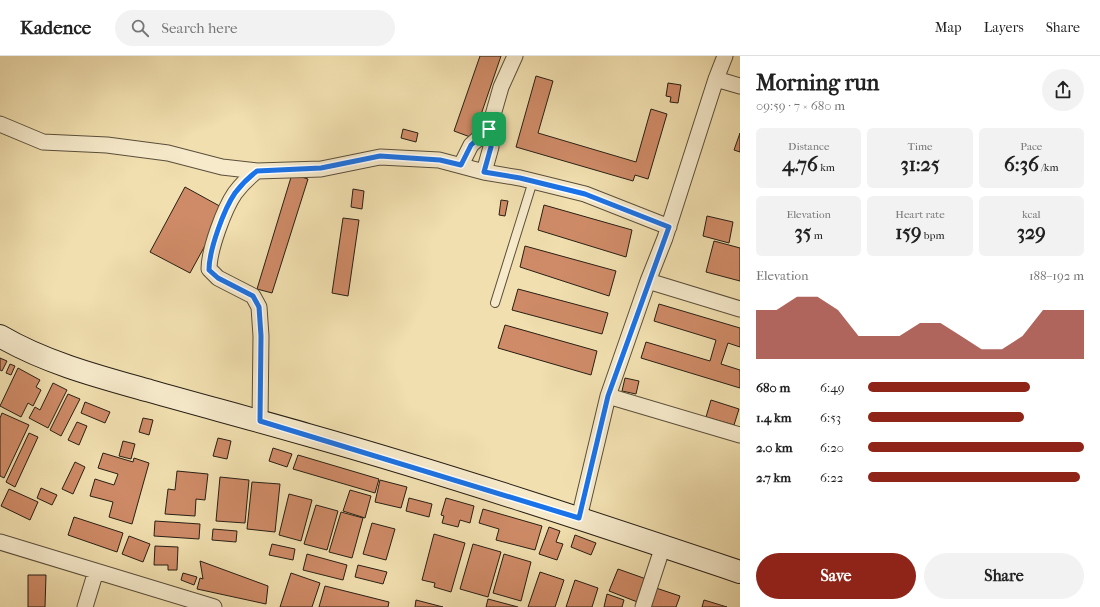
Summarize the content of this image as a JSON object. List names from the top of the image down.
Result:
{
  "page": {
    "header": "Kadence",
    "search": "Search here",
    "nav": ["Map", "Layers", "Share"],
    "heading": ["Morning run", "09:59 · 7 × 680 m"],
    "stats": [
      ["Distance", "4.76 km"],
      ["Time", "31:25"],
      ["Pace", "6:36 /km"],
      ["Elevation", "35 m"],
      ["Heart rate", "159 bpm"],
      ["kcal", "329"]
    ],
    "chart": ["Elevation", "188–192 m"],
    "list": [
      {
        "name": "680 m",
        "note": "6:49"
      },
      {
        "name": "1.4 km",
        "note": "6:53"
      },
      {
        "name": "2.0 km",
        "note": "6:20"
      },
      {
        "name": "2.7 km",
        "note": "6:22"
      }
    ],
    "buttons": ["Save", "Share"]
  }
}
